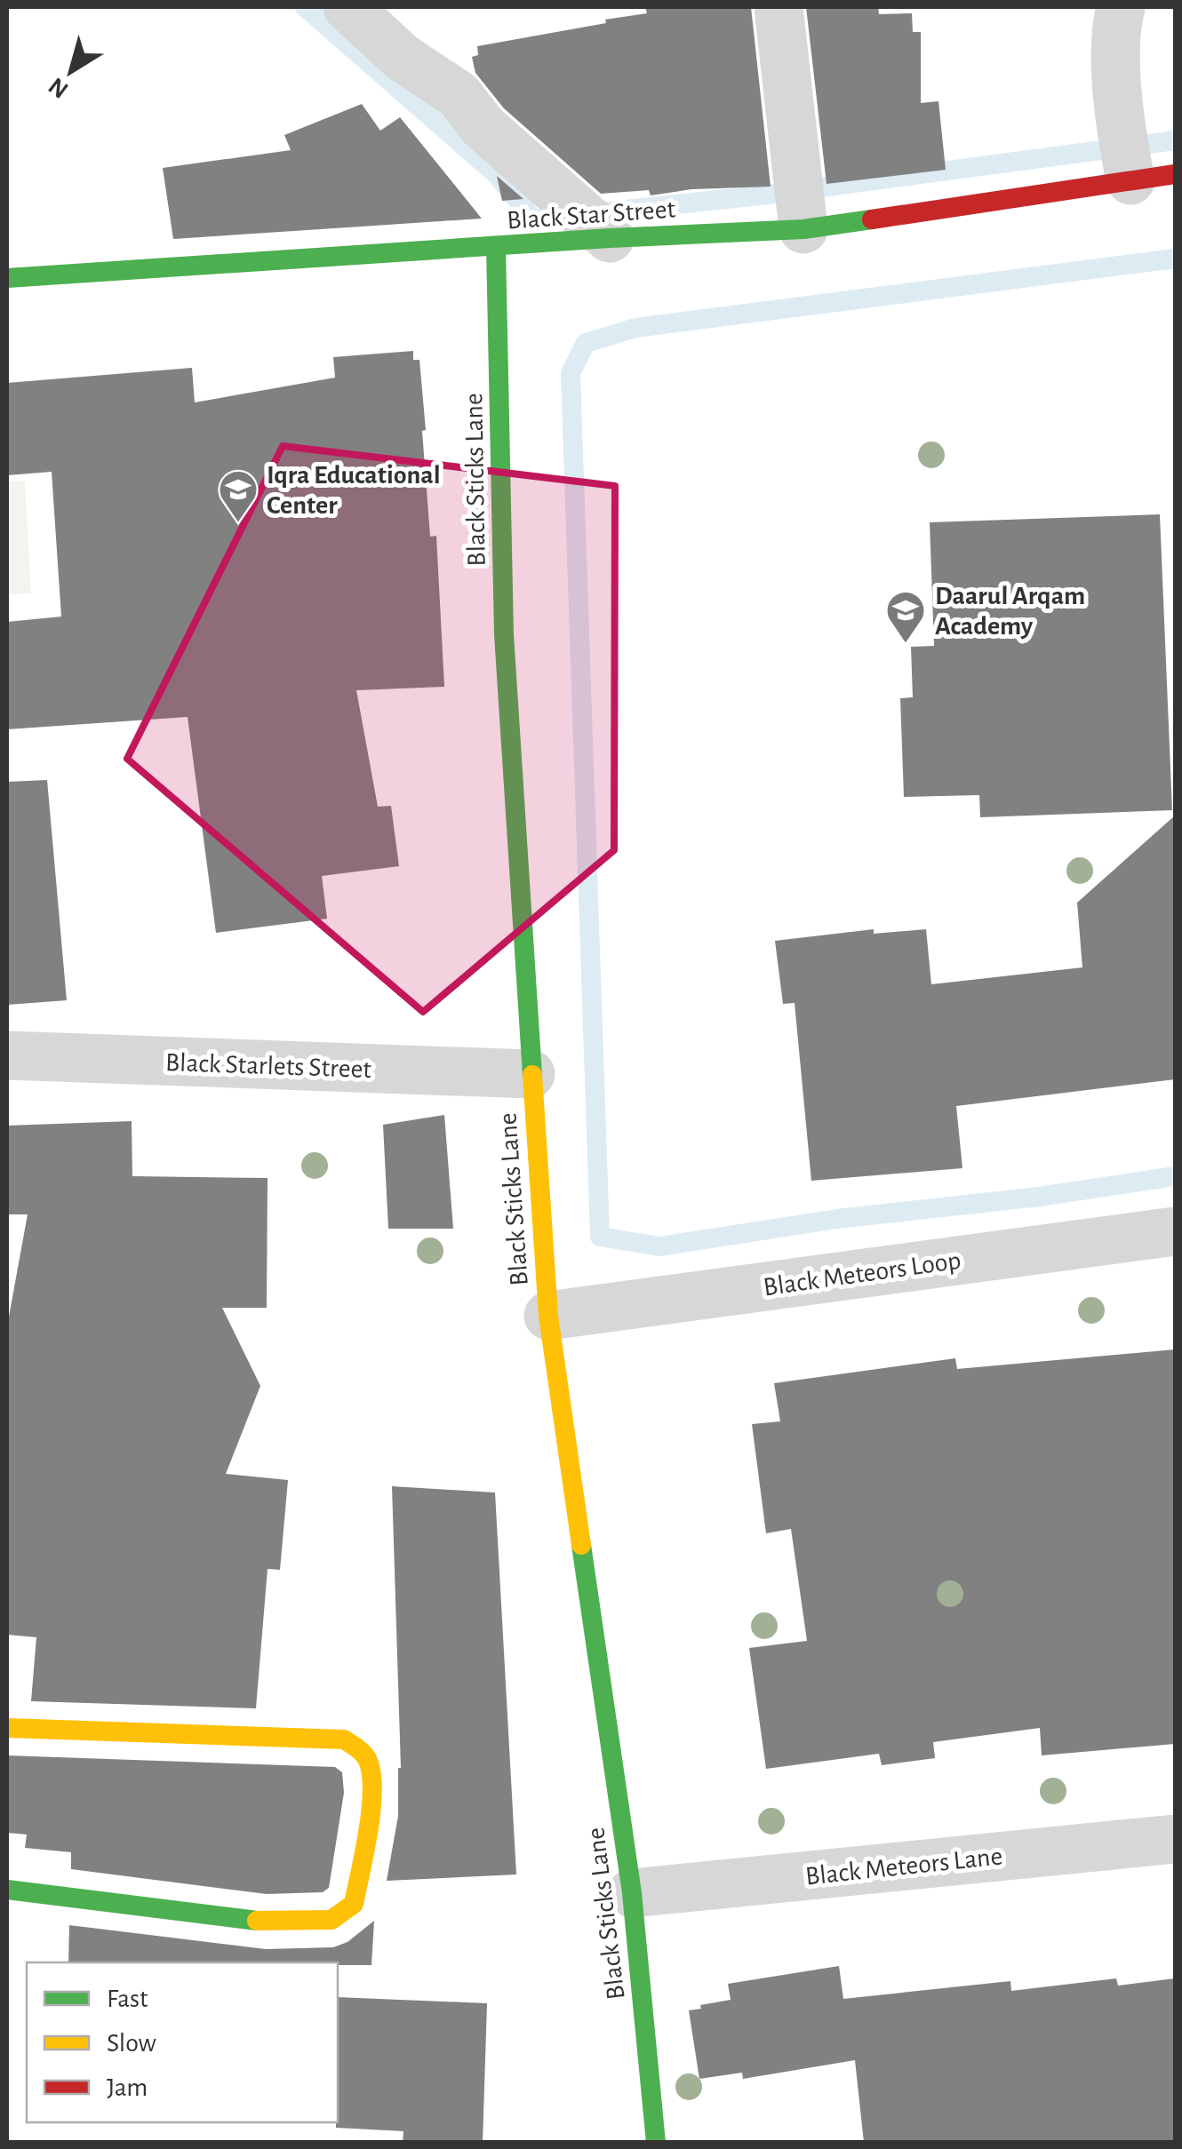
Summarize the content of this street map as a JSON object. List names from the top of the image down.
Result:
{
  "streets": {
    "street": [
      "Black Star Street",
      "Black Sticks Lane",
      "Black Starlets Street",
      "Black Meteors Loop",
      "Black Meteors Lane"
    ]
  },
  "crossings": [
    ["Black Star Street", "Black Sticks Lane"],
    ["Black Sticks Lane", "Black Starlets Street"],
    ["Black Sticks Lane", "Black Meteors Loop"],
    ["Black Sticks Lane", "Black Meteors Lane"]
  ],
  "places": {
    "school or university": ["Iqra Educational Center", "Daarul Arqam Academy"]
  },
  "legend": ["Fast", "Slow", "Jam"],
  "north": "bottom left"
}
